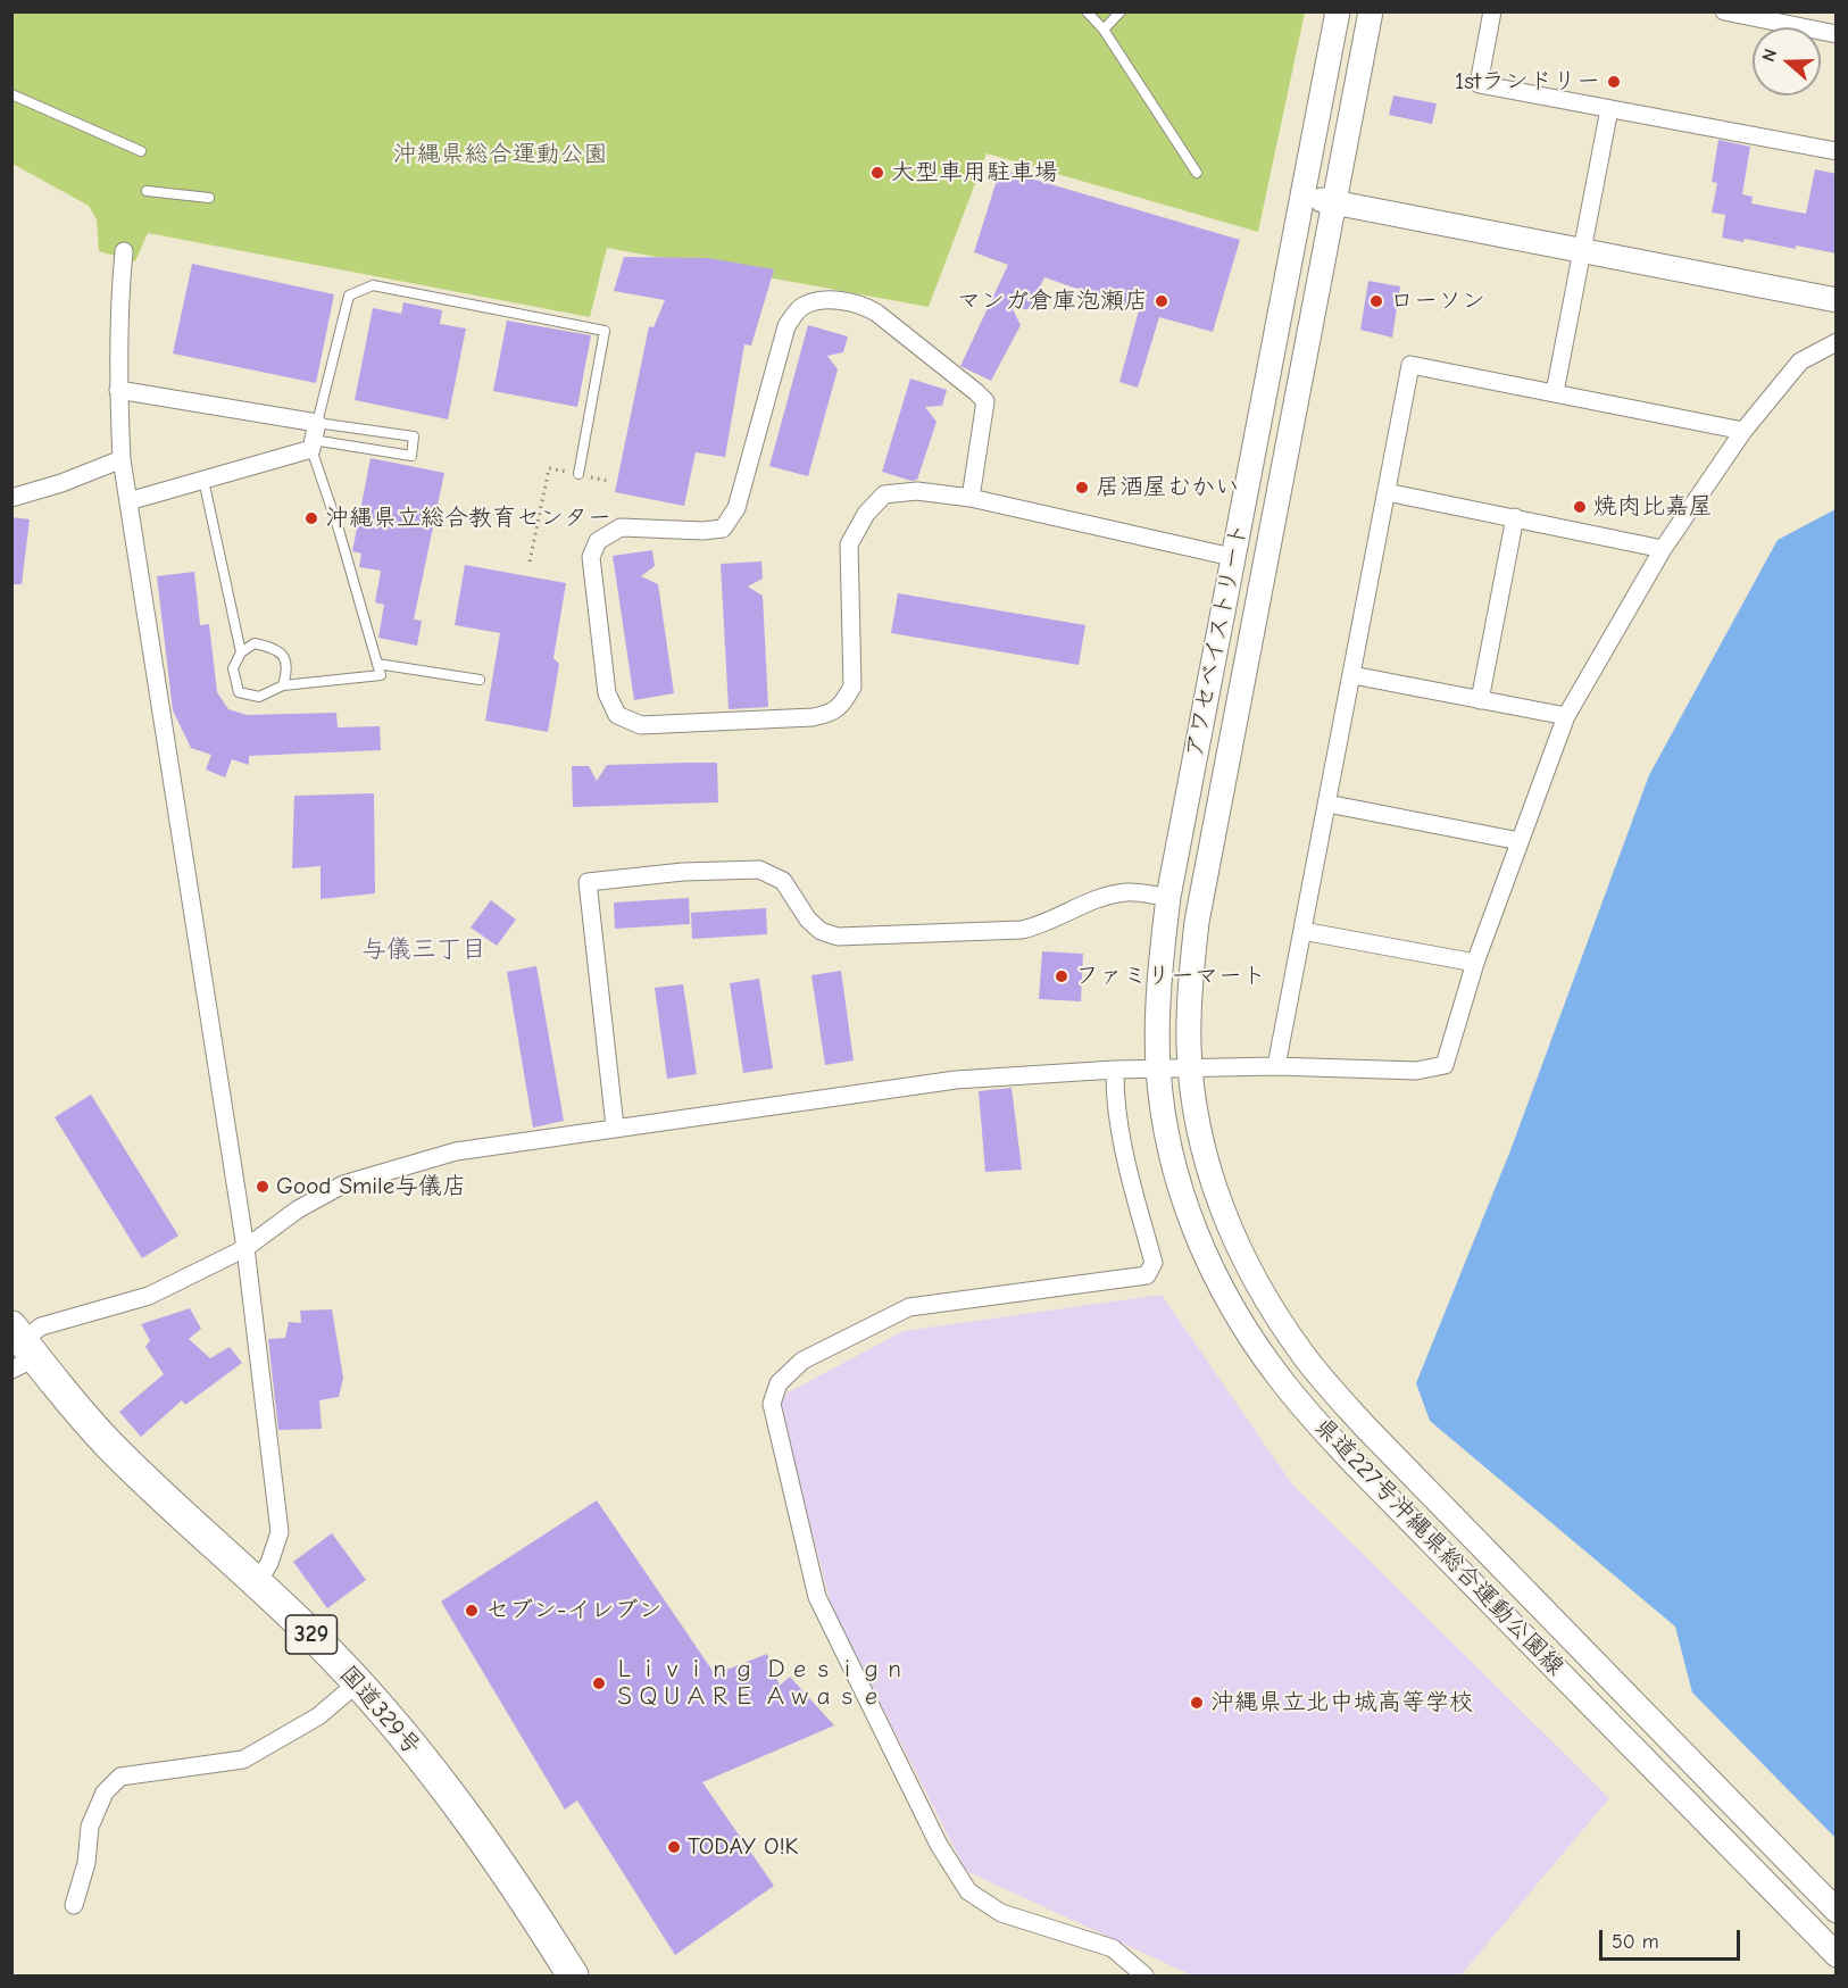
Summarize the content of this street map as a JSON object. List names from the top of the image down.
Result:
{
  "streets": {
    "highway": ["329", "国道329号"],
    "main road": ["アワセベイストリート", "県道227号沖縄県総合運動公園線"]
  },
  "crossings": [
    ["アワセベイストリート", "県道227号沖縄県総合運動公園線"]
  ],
  "districts": ["与儀三丁目"],
  "parks": ["沖縄県総合運動公園"],
  "places": [
    "1stランドリー",
    "大型車用駐車場",
    "マンガ倉庫泡瀬店",
    "ローソン",
    "居酒屋むかい",
    "焼肉比嘉屋",
    "沖縄県立総合教育センター",
    "ファミリーマート",
    "Good Smile与儀店",
    "セブン-イレブン",
    "Ｌｉｖｉｎｇ Ｄｅｓｉｇｎ ＳＱＵＡＲＥ Ａｗａｓｅ",
    "沖縄県立北中城高等学校",
    "TODAY O!K"
  ],
  "scale_bar": "50 m",
  "north": "left"
}
